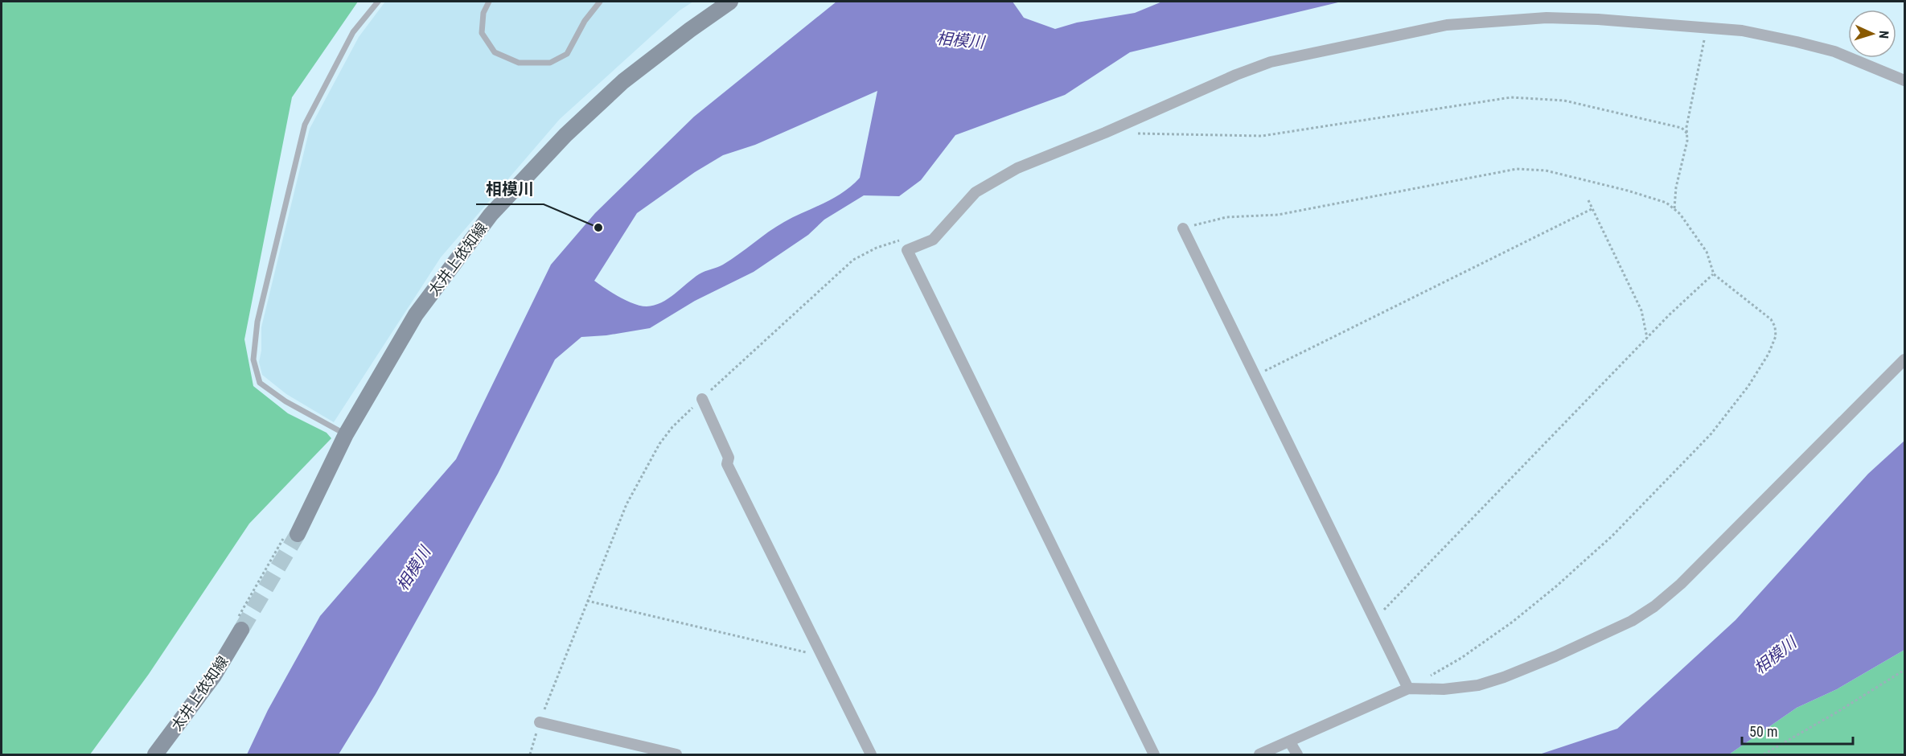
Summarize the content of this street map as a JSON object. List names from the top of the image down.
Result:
{
  "streets": {
    "main road": ["太井上依知線"]
  },
  "water": ["相模川"],
  "places": ["相模川"],
  "scale_bar": "50 m",
  "north": "right"
}
